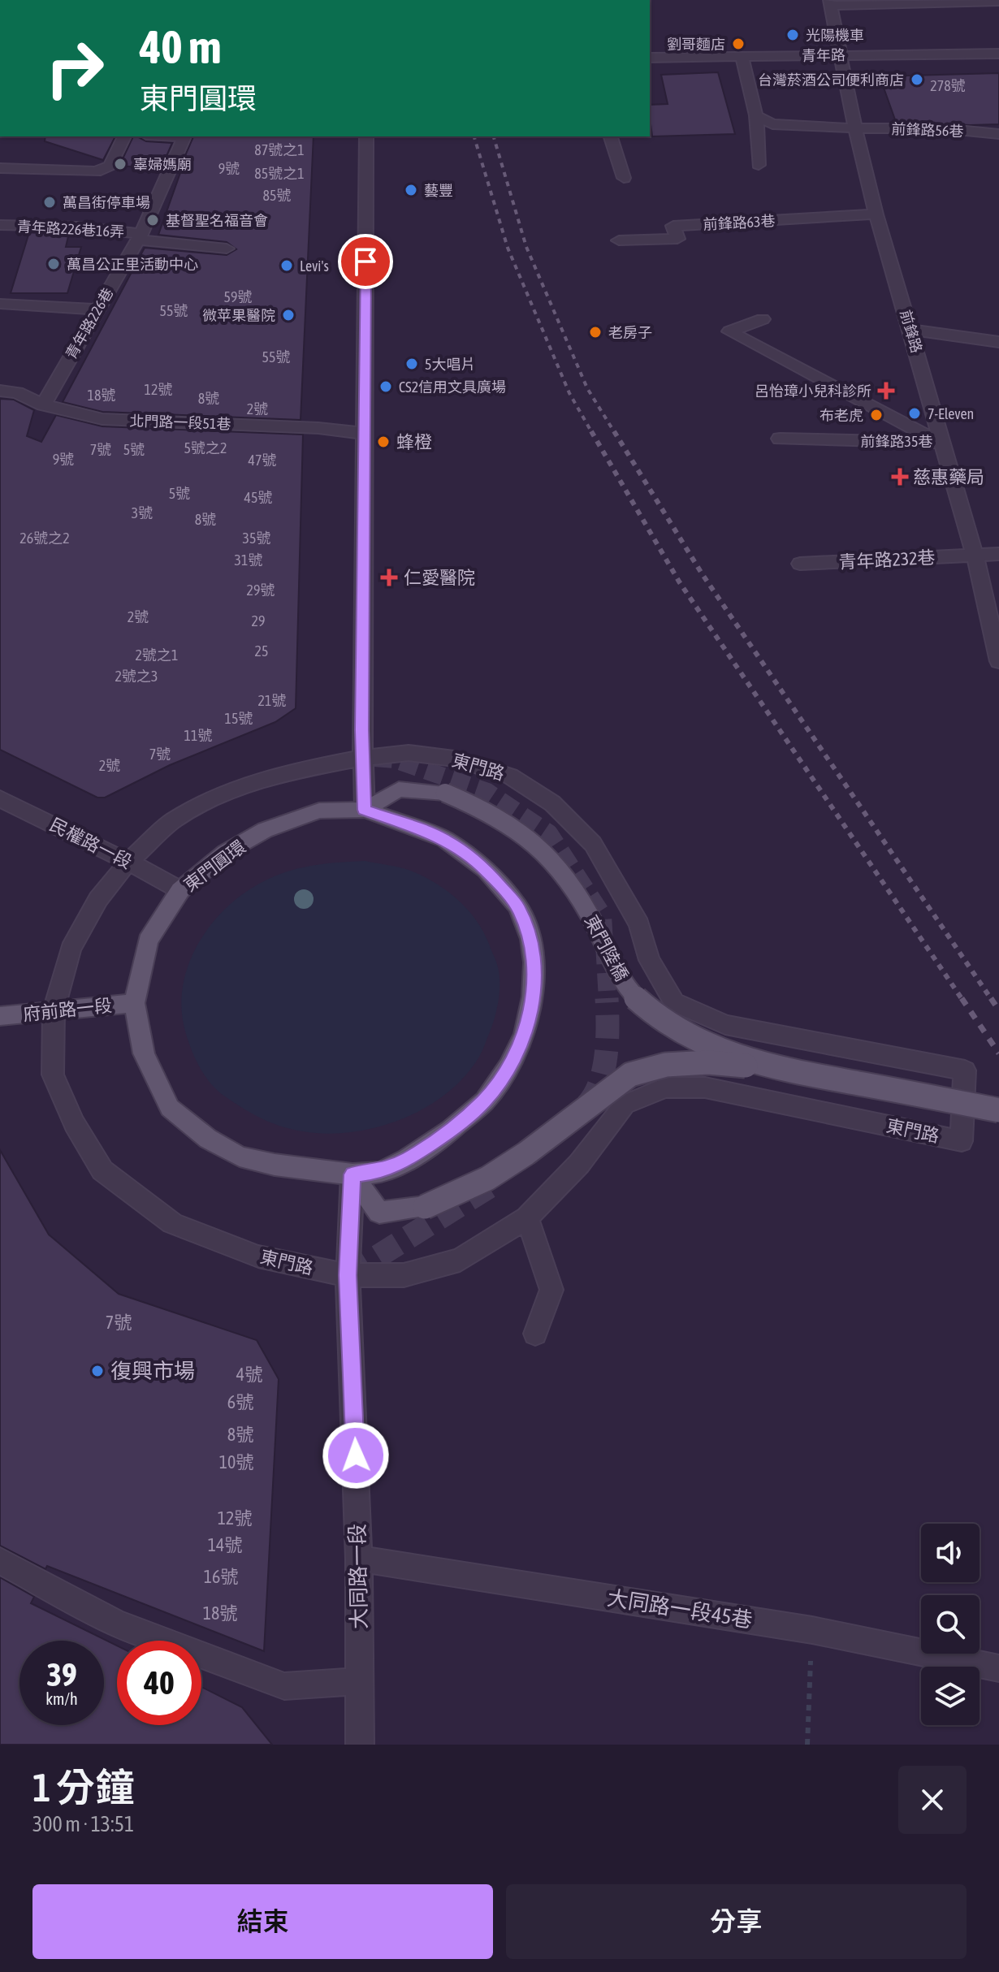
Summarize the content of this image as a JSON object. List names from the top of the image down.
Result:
{
  "streets": {
    "main road": ["東門圓環", "東門陸橋", "府前路一段"],
    "street": [
      "青年路",
      "前鋒路56巷",
      "前鋒路63巷",
      "青年路226巷16弄",
      "青年路226巷",
      "前鋒路",
      "北門路一段51巷",
      "前鋒路35巷",
      "青年路232巷",
      "東門路",
      "民權路一段",
      "大同路一段",
      "大同路一段45巷"
    ]
  },
  "crossings": [
    ["青年路", "前鋒路"],
    ["前鋒路56巷", "前鋒路"],
    ["前鋒路63巷", "前鋒路"],
    ["青年路226巷16弄", "青年路226巷"],
    ["青年路226巷", "北門路一段51巷"],
    ["前鋒路", "前鋒路35巷"],
    ["前鋒路", "青年路232巷"],
    ["東門路", "民權路一段"],
    ["東門路", "府前路一段"],
    ["東門路", "大同路一段"],
    ["民權路一段", "東門圓環"],
    ["東門圓環", "東門陸橋"],
    ["東門圓環", "府前路一段"],
    ["東門圓環", "大同路一段"],
    ["東門陸橋", "大同路一段"],
    ["大同路一段", "大同路一段45巷"]
  ],
  "places": {
    "other": [
      "光陽機車",
      "劉哥麵店",
      "台灣菸酒公司便利商店",
      "辜婦媽廟",
      "藝豐",
      "萬昌街停車場",
      "基督聖名福音會",
      "萬昌公正里活動中心",
      "Levi's",
      "微苹果醫院",
      "老房子",
      "5大唱片",
      "CS2信用文具廣場",
      "7-Eleven",
      "布老虎",
      "蜂橙",
      "復興市場"
    ],
    "health": ["呂怡璋小兒科診所", "慈惠藥局", "仁愛醫院"]
  },
  "house_numbers": [
    "278號",
    "87號之1",
    "9號",
    "85號之1",
    "85號",
    "59號",
    "55號",
    "55號",
    "12號",
    "18號",
    "8號",
    "2號",
    "5號之2",
    "7號",
    "5號",
    "9號",
    "47號",
    "5號",
    "45號",
    "3號",
    "8號",
    "26號之2",
    "35號",
    "31號",
    "29號",
    "2號",
    "29",
    "25",
    "2號之1",
    "2號之3",
    "21號",
    "15號",
    "11號",
    "7號",
    "2號",
    "7號",
    "4號",
    "6號",
    "8號",
    "10號",
    "12號",
    "14號",
    "16號",
    "18號"
  ],
  "page": {
    "turn": ["40 m", "東門圓環"],
    "speed": "39 km/h",
    "limit": "40",
    "heading": ["1 分鐘", "300 m · 13:51"],
    "buttons": ["結束", "分享"]
  }
}
